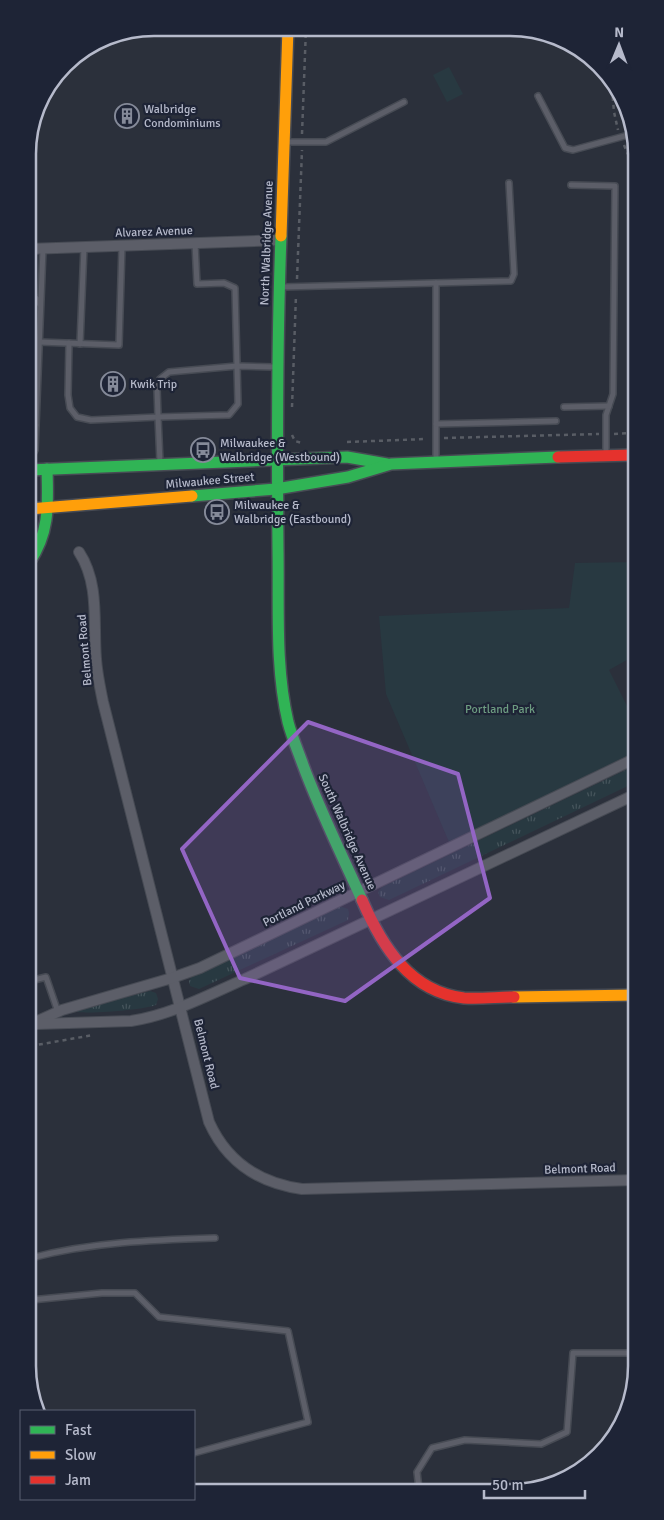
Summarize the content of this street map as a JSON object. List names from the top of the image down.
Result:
{
  "streets": {
    "street": [
      "Alvarez Avenue",
      "North Walbridge Avenue",
      "Milwaukee Street",
      "Belmont Road",
      "South Walbridge Avenue",
      "Portland Parkway"
    ]
  },
  "crossings": [
    ["Alvarez Avenue", "North Walbridge Avenue"],
    ["North Walbridge Avenue", "Milwaukee Street"],
    ["North Walbridge Avenue", "South Walbridge Avenue"],
    ["Milwaukee Street", "South Walbridge Avenue"],
    ["Belmont Road", "Portland Parkway"],
    ["South Walbridge Avenue", "Portland Parkway"]
  ],
  "parks": ["Portland Park"],
  "places": {
    "building": ["Walbridge Condominiums", "Kwik Trip"],
    "bus stop": ["Milwaukee & Walbridge (Westbound)", "Milwaukee & Walbridge (Eastbound)"]
  },
  "legend": ["Fast", "Slow", "Jam"],
  "scale_bar": "50 m",
  "north": "top"
}
